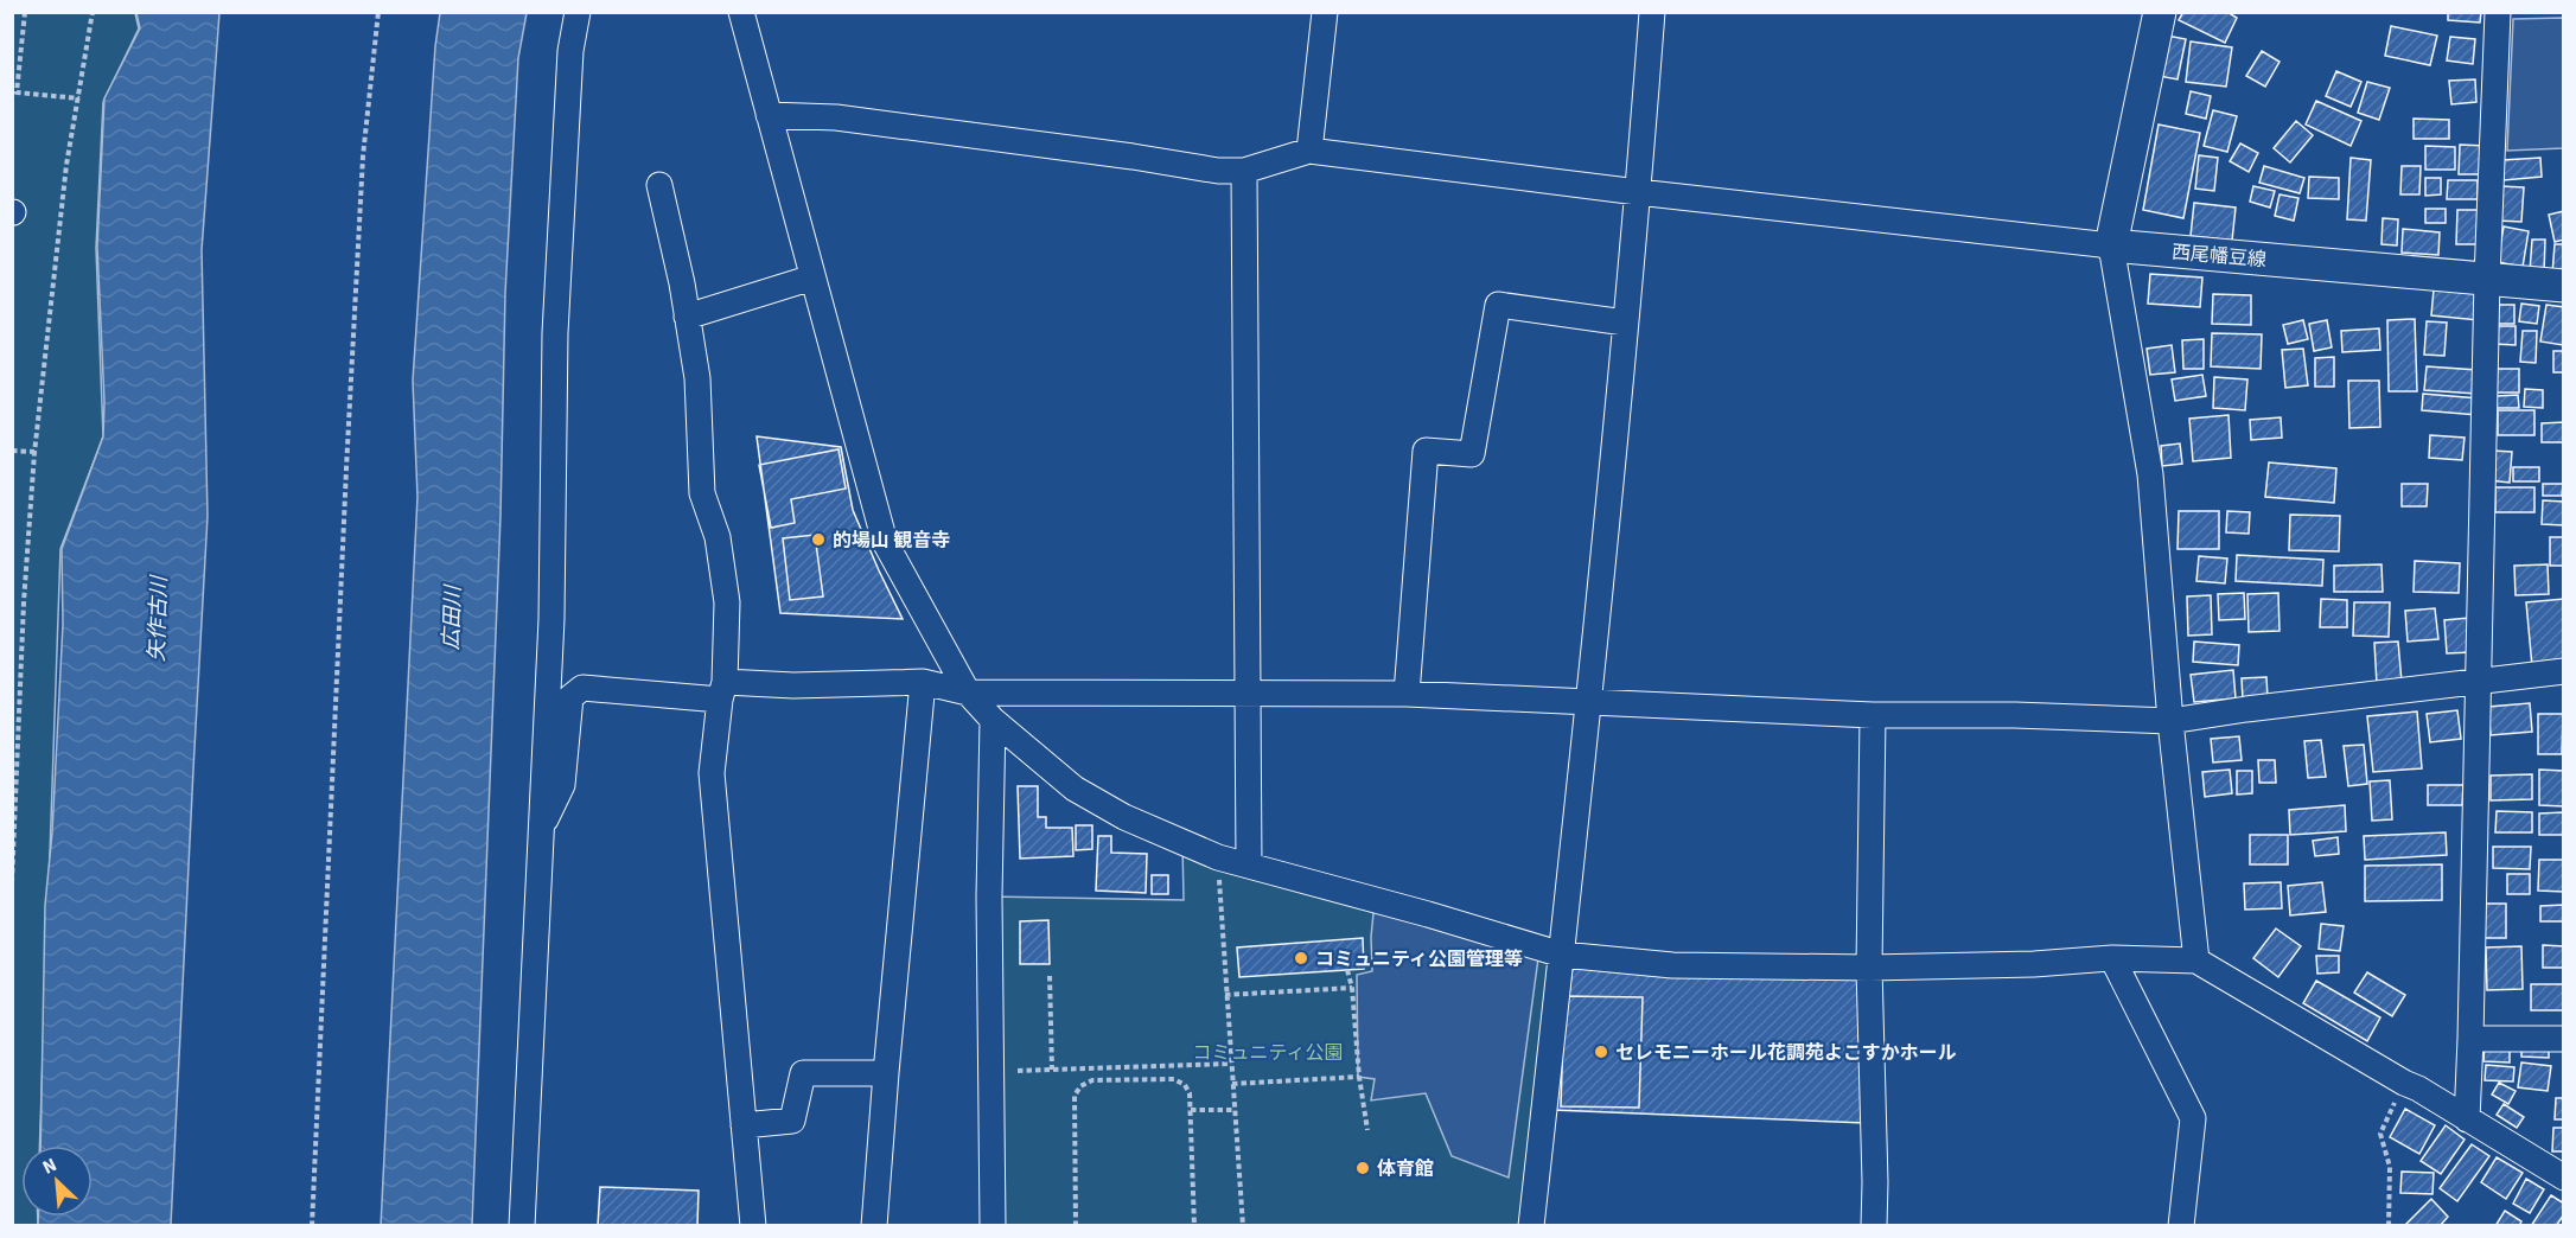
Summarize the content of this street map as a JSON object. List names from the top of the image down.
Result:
{
  "streets": {
    "main road": ["西尾幡豆線"]
  },
  "water": ["広田川", "矢作古川"],
  "parks": ["コミュニティ公園"],
  "places": [
    "的場山 観音寺",
    "コミュニティ公園管理等",
    "セレモニーホール花調苑よこすかホール",
    "体育館"
  ],
  "north": "top left"
}
